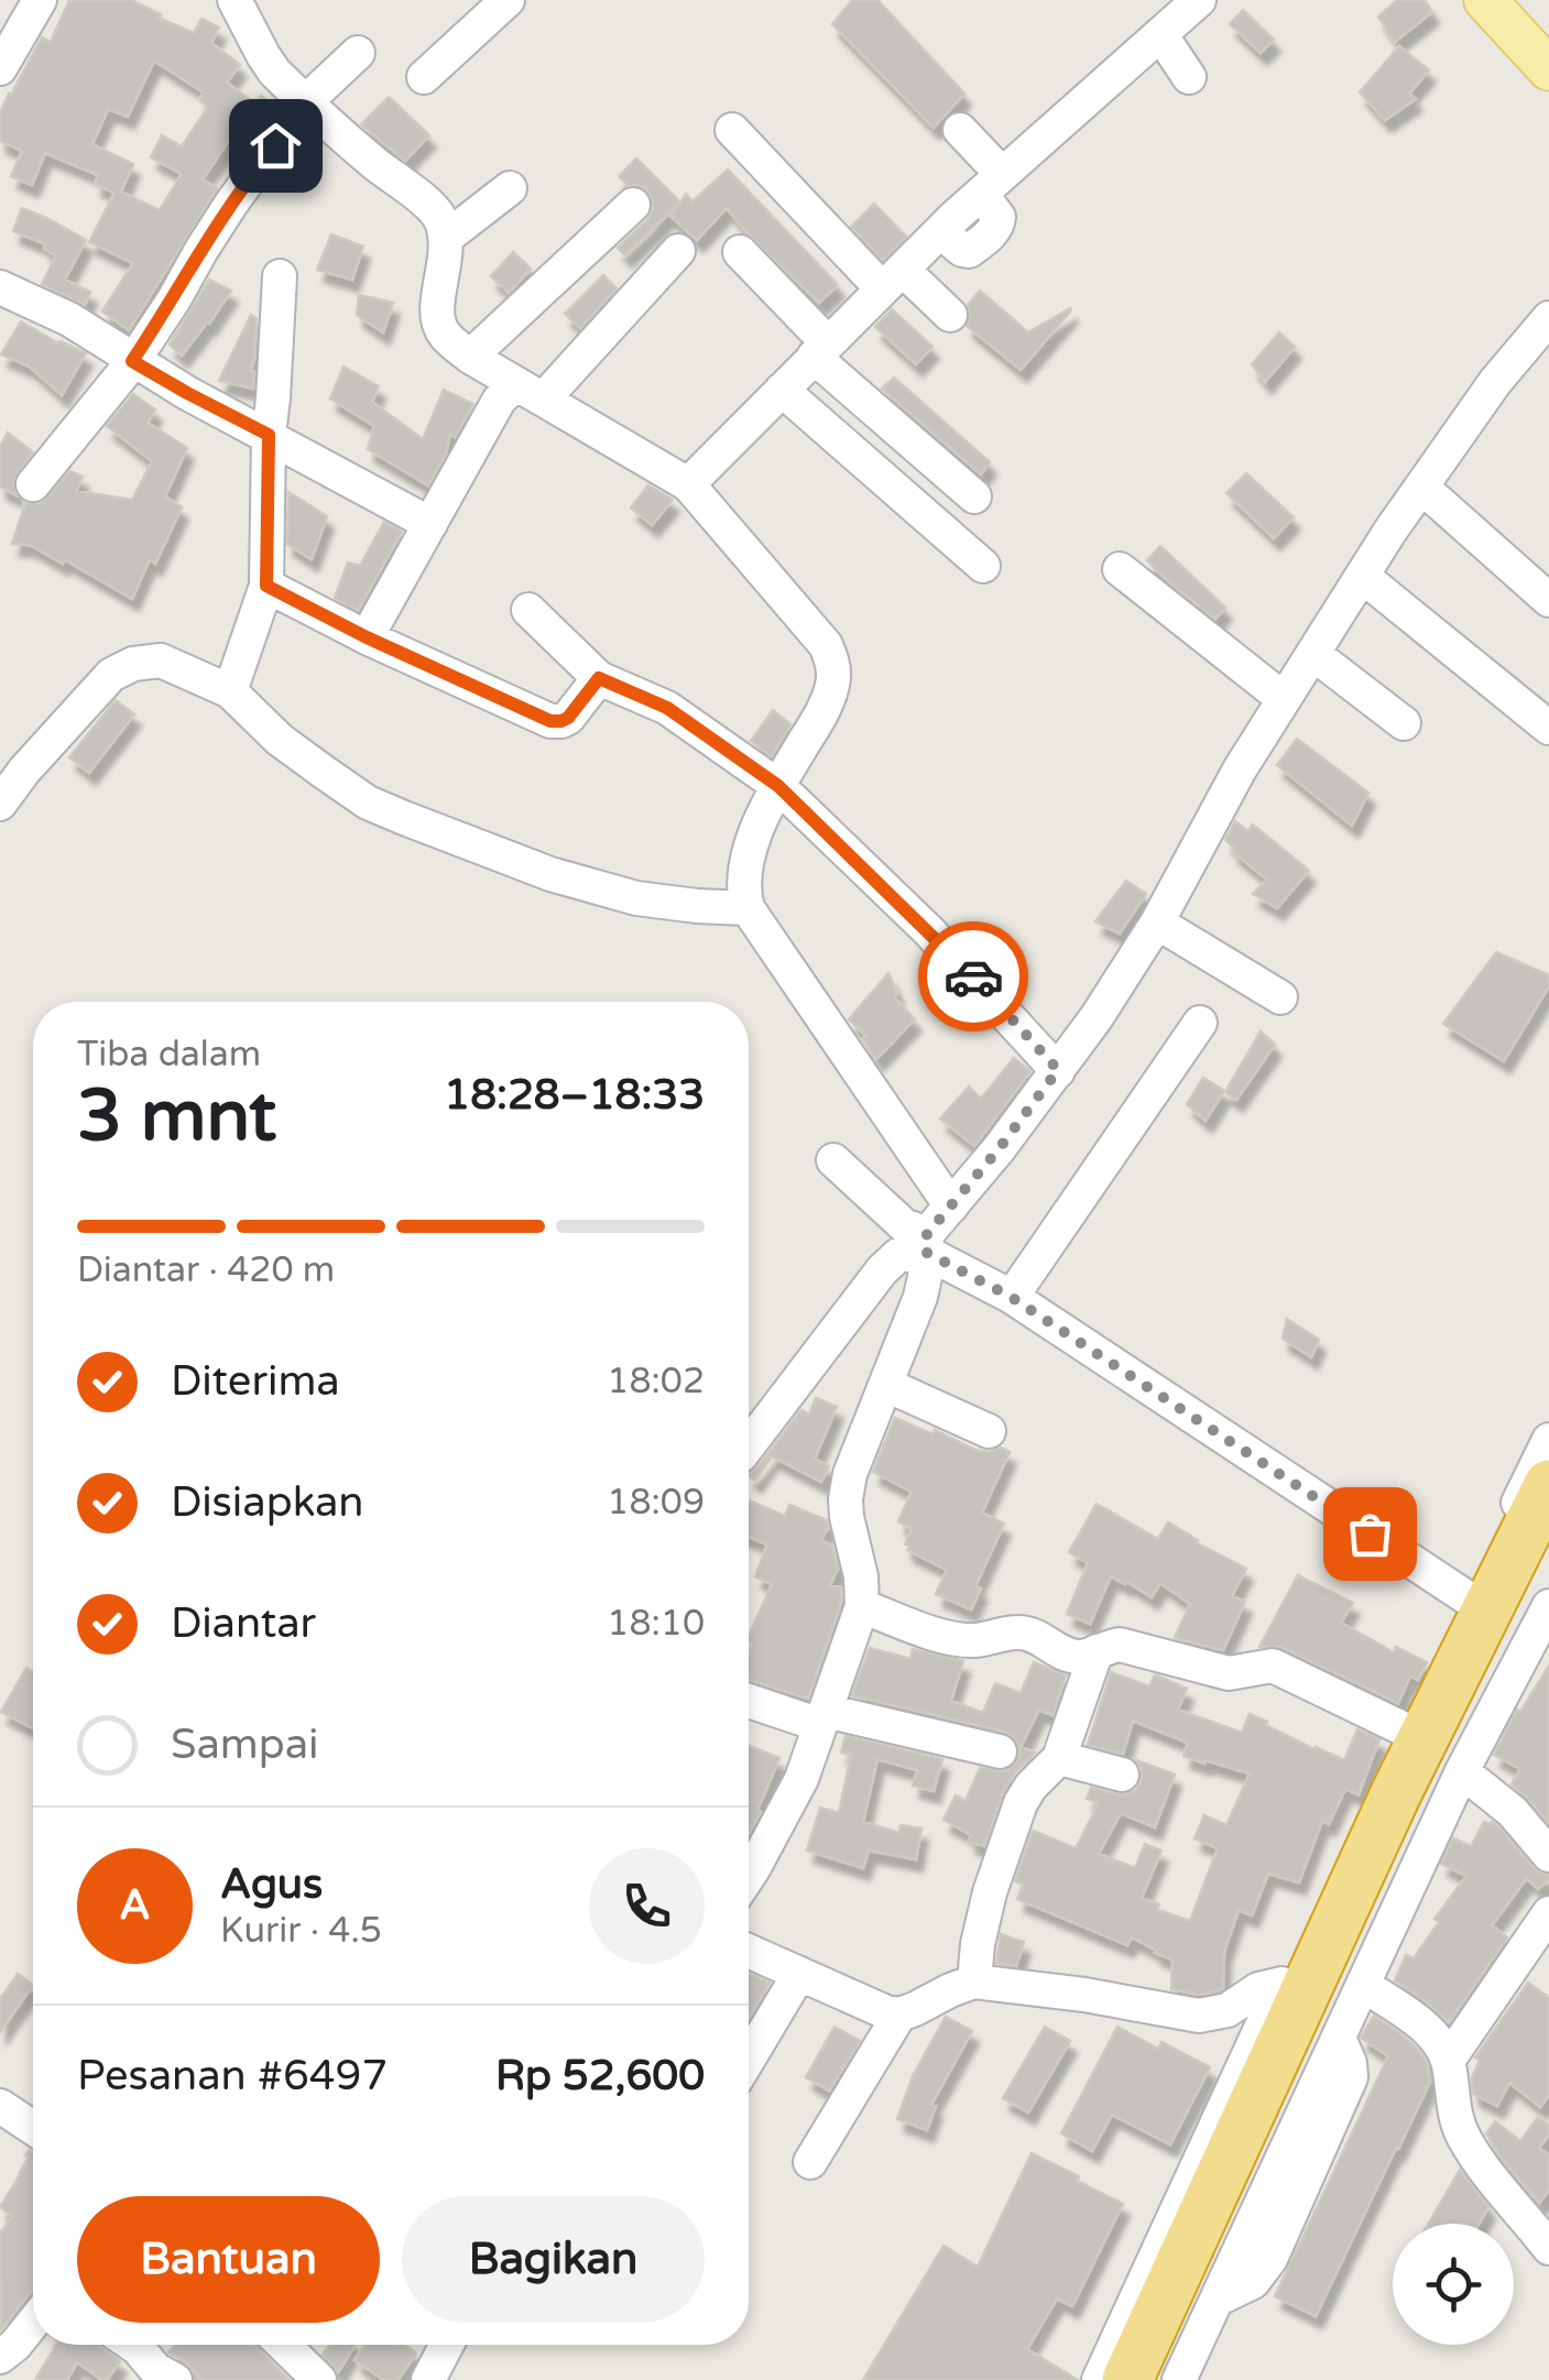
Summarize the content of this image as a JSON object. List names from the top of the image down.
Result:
{
  "page": {
    "heading": ["3 mnt", "Tiba dalam", "18:28–18:33"],
    "panel": [
      "Agus",
      "Kurir · 4.5",
      "Pesanan #6497",
      "Rp 52,600"
    ],
    "bar": "Diantar · 420 m",
    "list": [
      ["Diterima", "18:02"],
      ["Disiapkan", "18:09"],
      ["Diantar", "18:10"],
      "Sampai"
    ],
    "round": "A",
    "buttons": ["Bantuan", "Bagikan"]
  }
}
